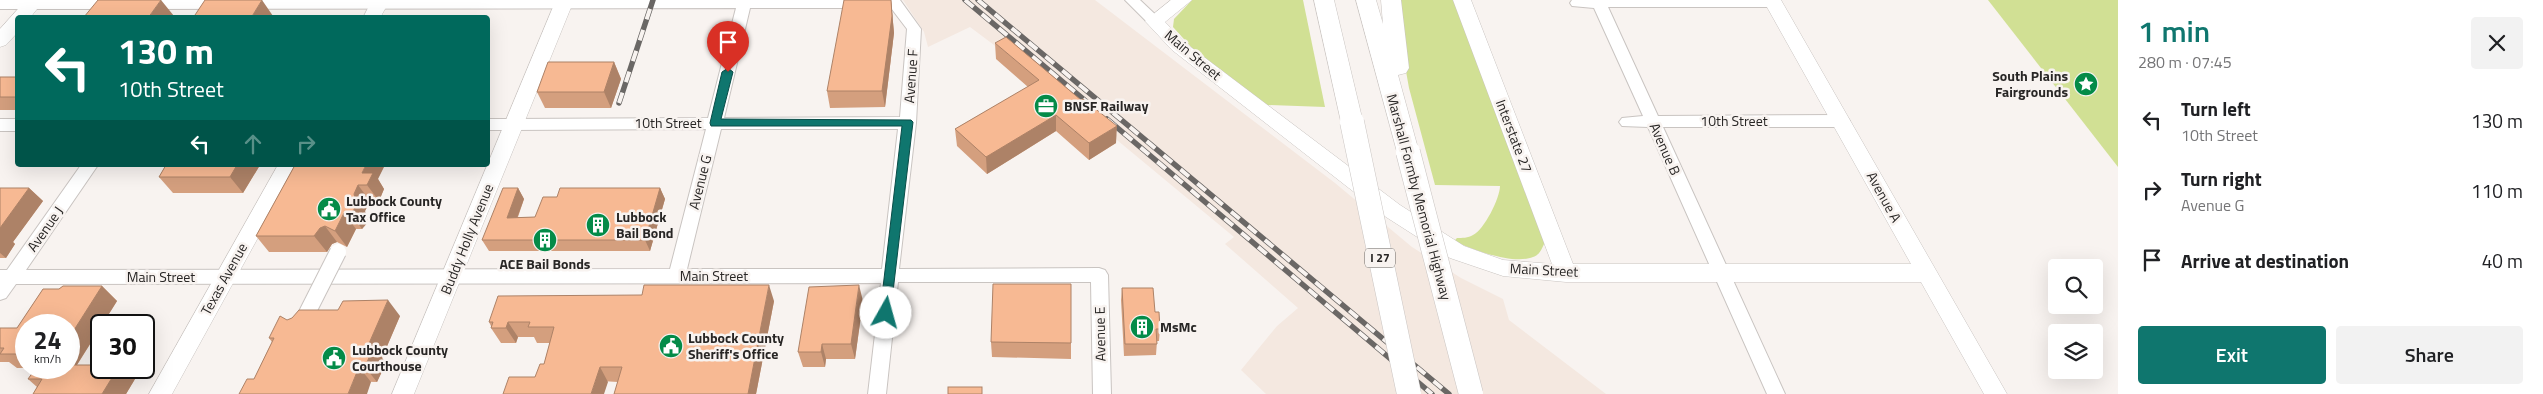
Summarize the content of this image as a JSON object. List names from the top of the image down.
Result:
{
  "streets": {
    "highway": ["Marshall Formby Memorial Highway", "I 27"],
    "main road": [
      "Main Street",
      "Interstate 27",
      "Avenue A",
      "Buddy Holly Avenue",
      "Texas Avenue"
    ],
    "street": [
      "Avenue F",
      "10th Street",
      "Avenue B",
      "Avenue G",
      "Avenue J",
      "Avenue E"
    ]
  },
  "crossings": [
    ["Main Street", "Avenue F"],
    ["Main Street", "Interstate 27"],
    ["Main Street", "Avenue B"],
    ["Main Street", "Avenue G"],
    ["Main Street", "Avenue A"],
    ["Main Street", "Avenue J"],
    ["Main Street", "Buddy Holly Avenue"],
    ["Main Street", "Texas Avenue"],
    ["Main Street", "Avenue E"],
    ["Avenue F", "10th Street"],
    ["Avenue F", "Avenue G"],
    ["10th Street", "Avenue B"],
    ["10th Street", "Avenue G"],
    ["10th Street", "Avenue A"],
    ["10th Street", "Buddy Holly Avenue"]
  ],
  "places": {
    "place": ["South Plains Fairgrounds"],
    "office": ["BNSF Railway"],
    "public building": ["Lubbock County Tax Office", "Lubbock County Sheriff's Office", "Lubbock County Courthouse"],
    "building": ["Lubbock Bail Bond", "ACE Bail Bonds", "MsMc"]
  },
  "page": {
    "heading": ["1 min", "280 m · 07:45"],
    "turn": ["130 m", "10th Street"],
    "list": [
      {
        "name": "Turn left",
        "note": "10th Street",
        "value": "130 m"
      },
      {
        "name": "Turn right",
        "note": "Avenue G",
        "value": "110 m"
      },
      {
        "name": "Arrive at destination",
        "value": "40 m"
      }
    ],
    "speed": "24 km/h",
    "limit": "30",
    "buttons": ["Exit", "Share"]
  }
}
